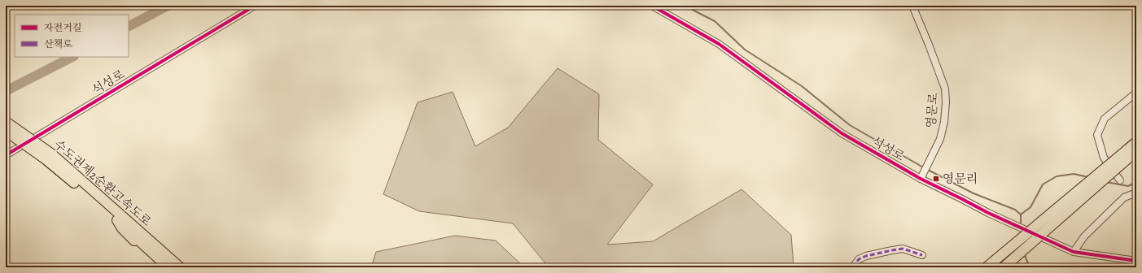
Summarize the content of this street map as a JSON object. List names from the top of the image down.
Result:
{
  "streets": {
    "highway": ["수도권제2순환고속도로"],
    "street": ["석성로", "영문로"]
  },
  "crossings": [
    ["석성로", "영문로"]
  ],
  "places": {
    "transit": ["영문리"]
  },
  "legend": ["자전거길", "산책로"]
}
